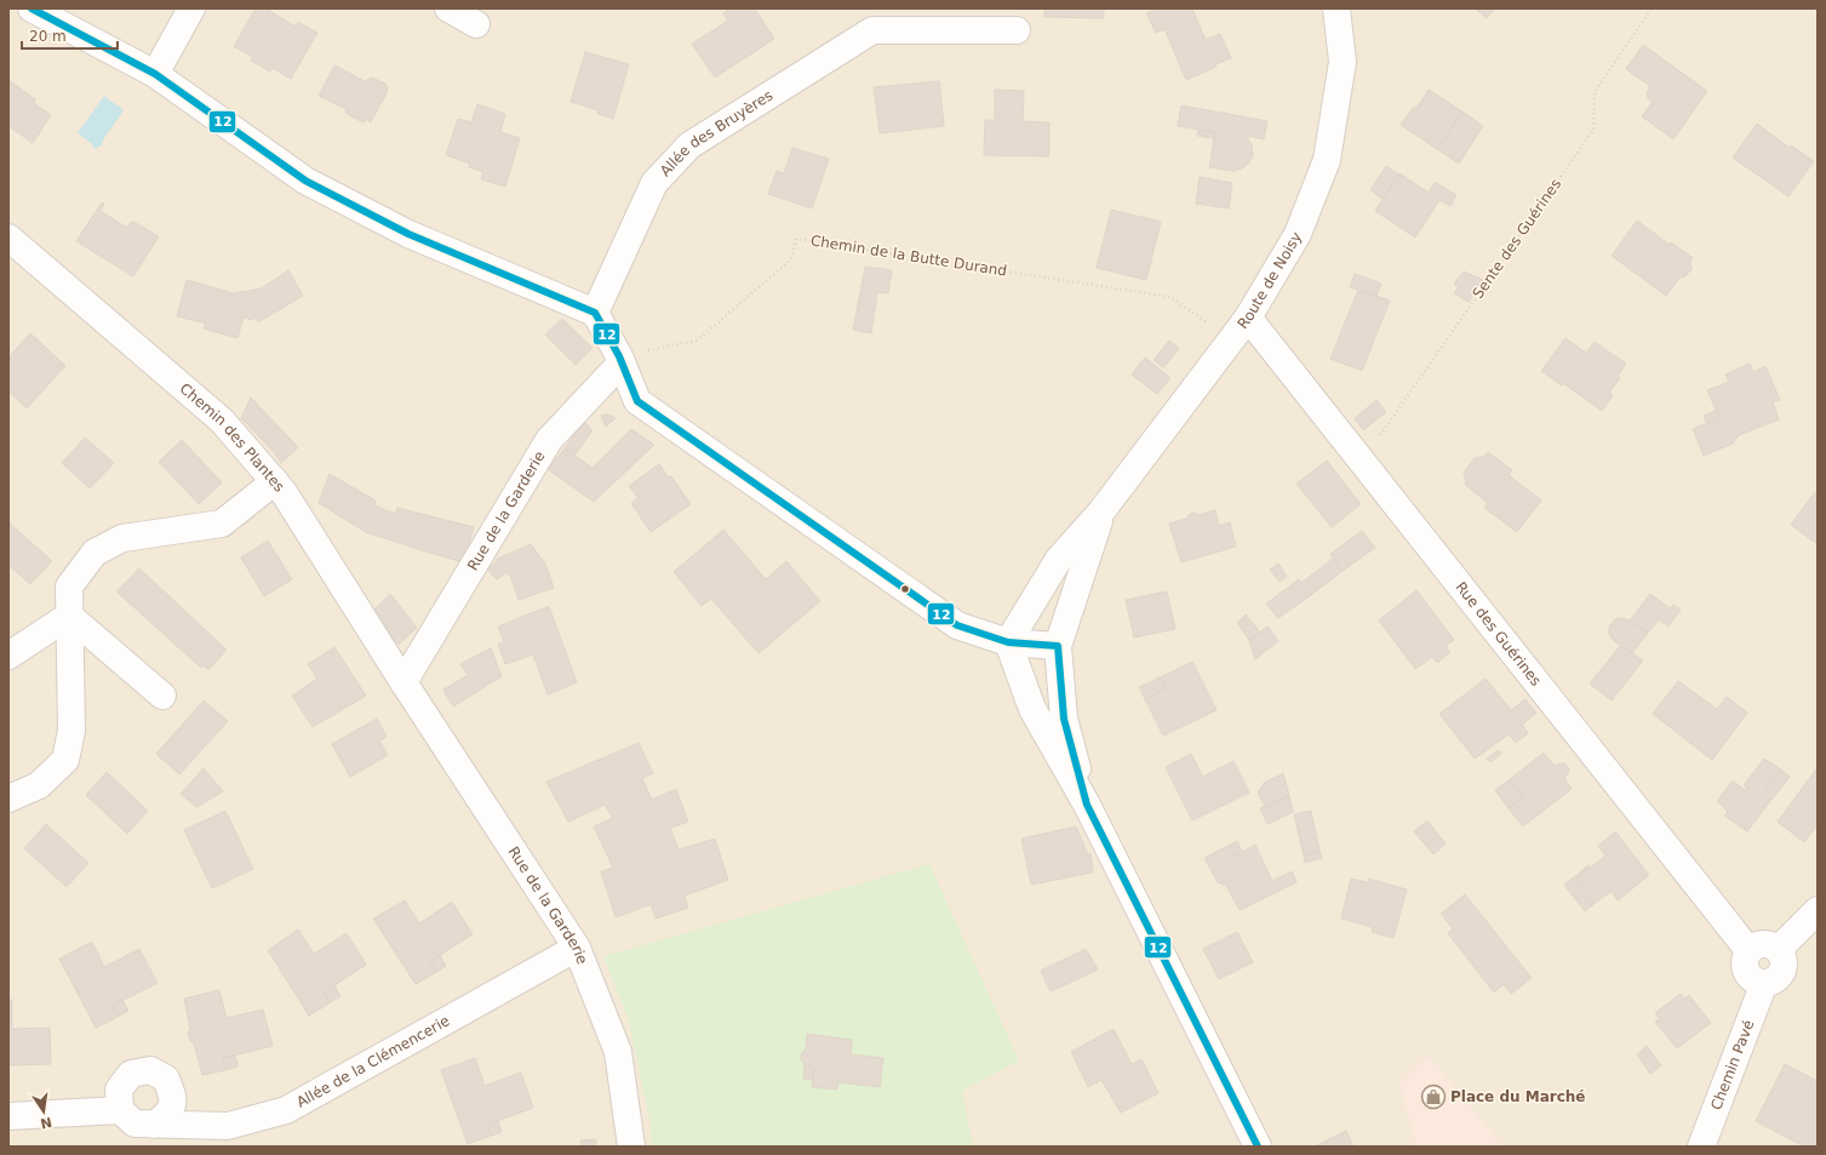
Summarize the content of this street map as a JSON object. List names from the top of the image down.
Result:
{
  "streets": {
    "street": [
      "Allée des Bruyères",
      "Route de Noisy",
      "Chemin des Plantes",
      "Rue de la Garderie",
      "Rue des Guérines",
      "Allée de la Clémencerie",
      "Chemin Pavé"
    ],
    "path": ["Sente des Guérines", "Chemin de la Butte Durand"]
  },
  "crossings": [
    ["Sente des Guérines", "Rue des Guérines"],
    ["Chemin de la Butte Durand", "Route de Noisy"],
    ["Chemin de la Butte Durand", "Rue de la Garderie"],
    ["Route de Noisy", "Rue des Guérines"],
    ["Chemin des Plantes", "Rue de la Garderie"],
    ["Rue de la Garderie", "Allée de la Clémencerie"],
    ["Rue des Guérines", "Chemin Pavé"]
  ],
  "places": {
    "shop": ["Place du Marché"]
  },
  "lines": ["transit line 12"],
  "scale_bar": "20 m",
  "north": "bottom"
}
